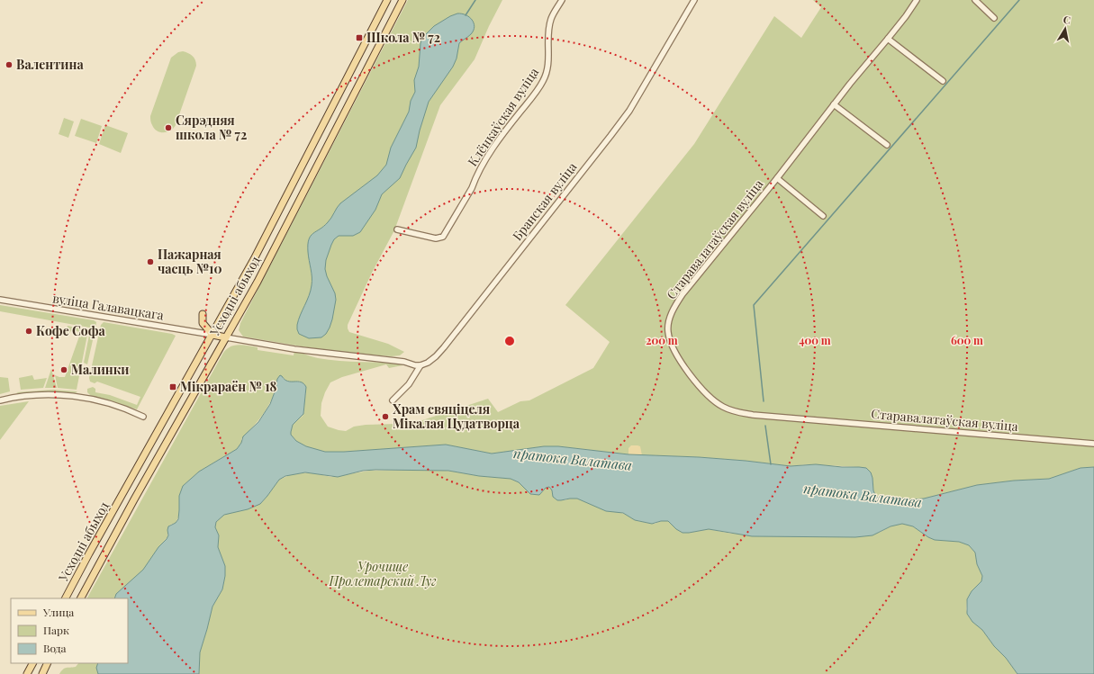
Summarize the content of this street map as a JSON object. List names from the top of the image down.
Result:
{
  "streets": {
    "main road": ["Усходні абыход"],
    "street": [
      "Клёнкаўская вуліца",
      "Бранская вуліца",
      "Старавалатаўская вуліца",
      "вуліца Галавацкага"
    ]
  },
  "crossings": [
    ["Усходні абыход", "вуліца Галавацкага"]
  ],
  "water": ["пратока Валатава"],
  "parks": ["Урочище Пролетарский Луг"],
  "places": {
    "transit": ["Школа № 72", "Мікрараён № 18"],
    "other": [
      "Валентина",
      "Сярэдняя школа № 72",
      "Пажарная часць №10",
      "Кофе Софа",
      "Малинки",
      "Храм свяціцеля Мікалая Цудатворца"
    ]
  },
  "legend": ["Улица", "Парк", "Вода"],
  "north": "top",
  "rings": ["200 m", "400 m", "600 m"]
}
